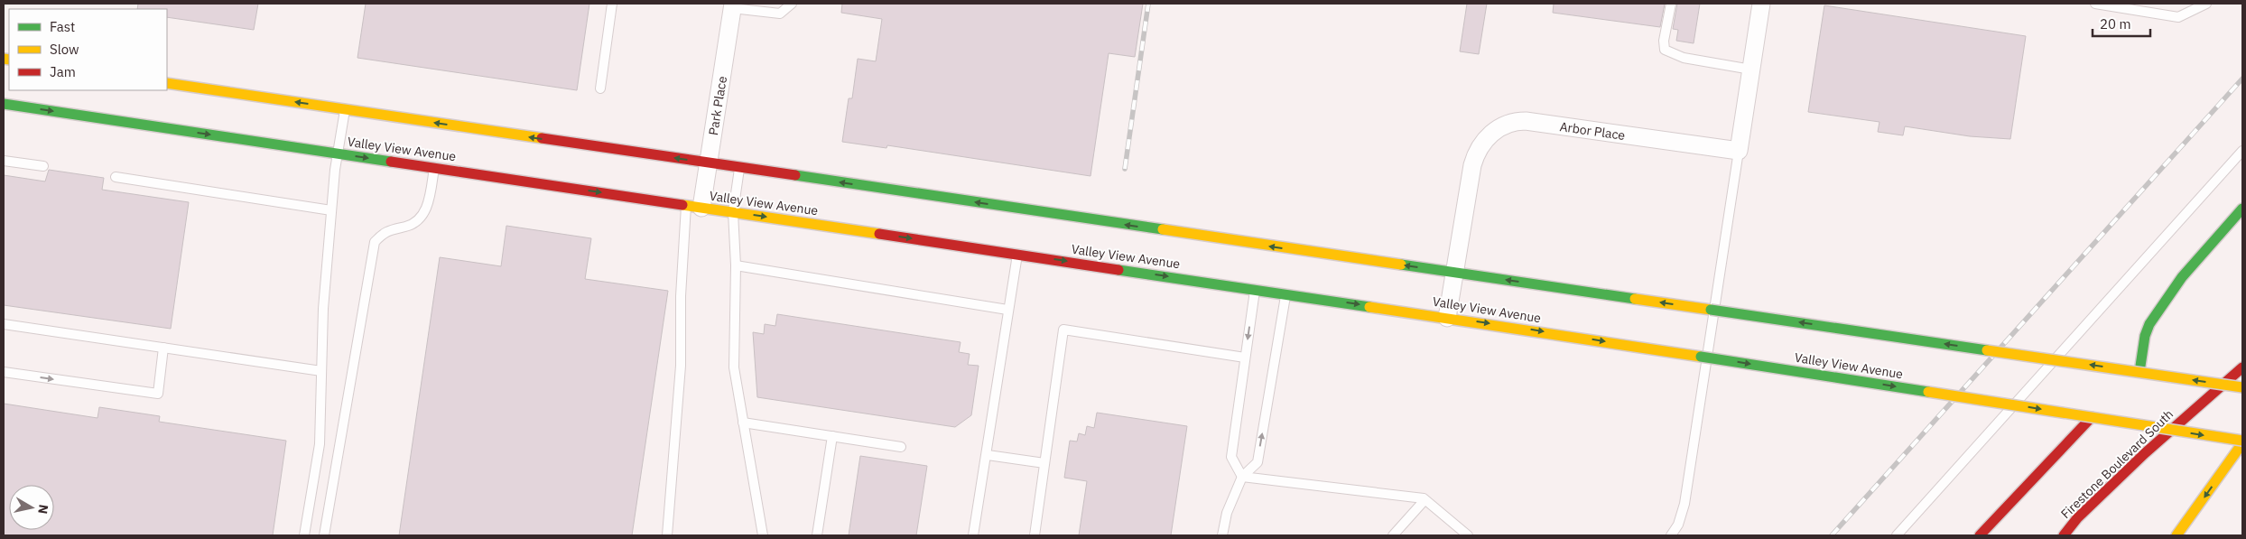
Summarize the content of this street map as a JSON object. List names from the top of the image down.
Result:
{
  "streets": {
    "main road": ["Valley View Avenue", "Firestone Boulevard South"],
    "street": ["Park Place", "Arbor Place"]
  },
  "crossings": [
    ["Park Place", "Valley View Avenue"],
    ["Arbor Place", "Valley View Avenue"]
  ],
  "legend": ["Fast", "Slow", "Jam"],
  "scale_bar": "20 m",
  "north": "right"
}
